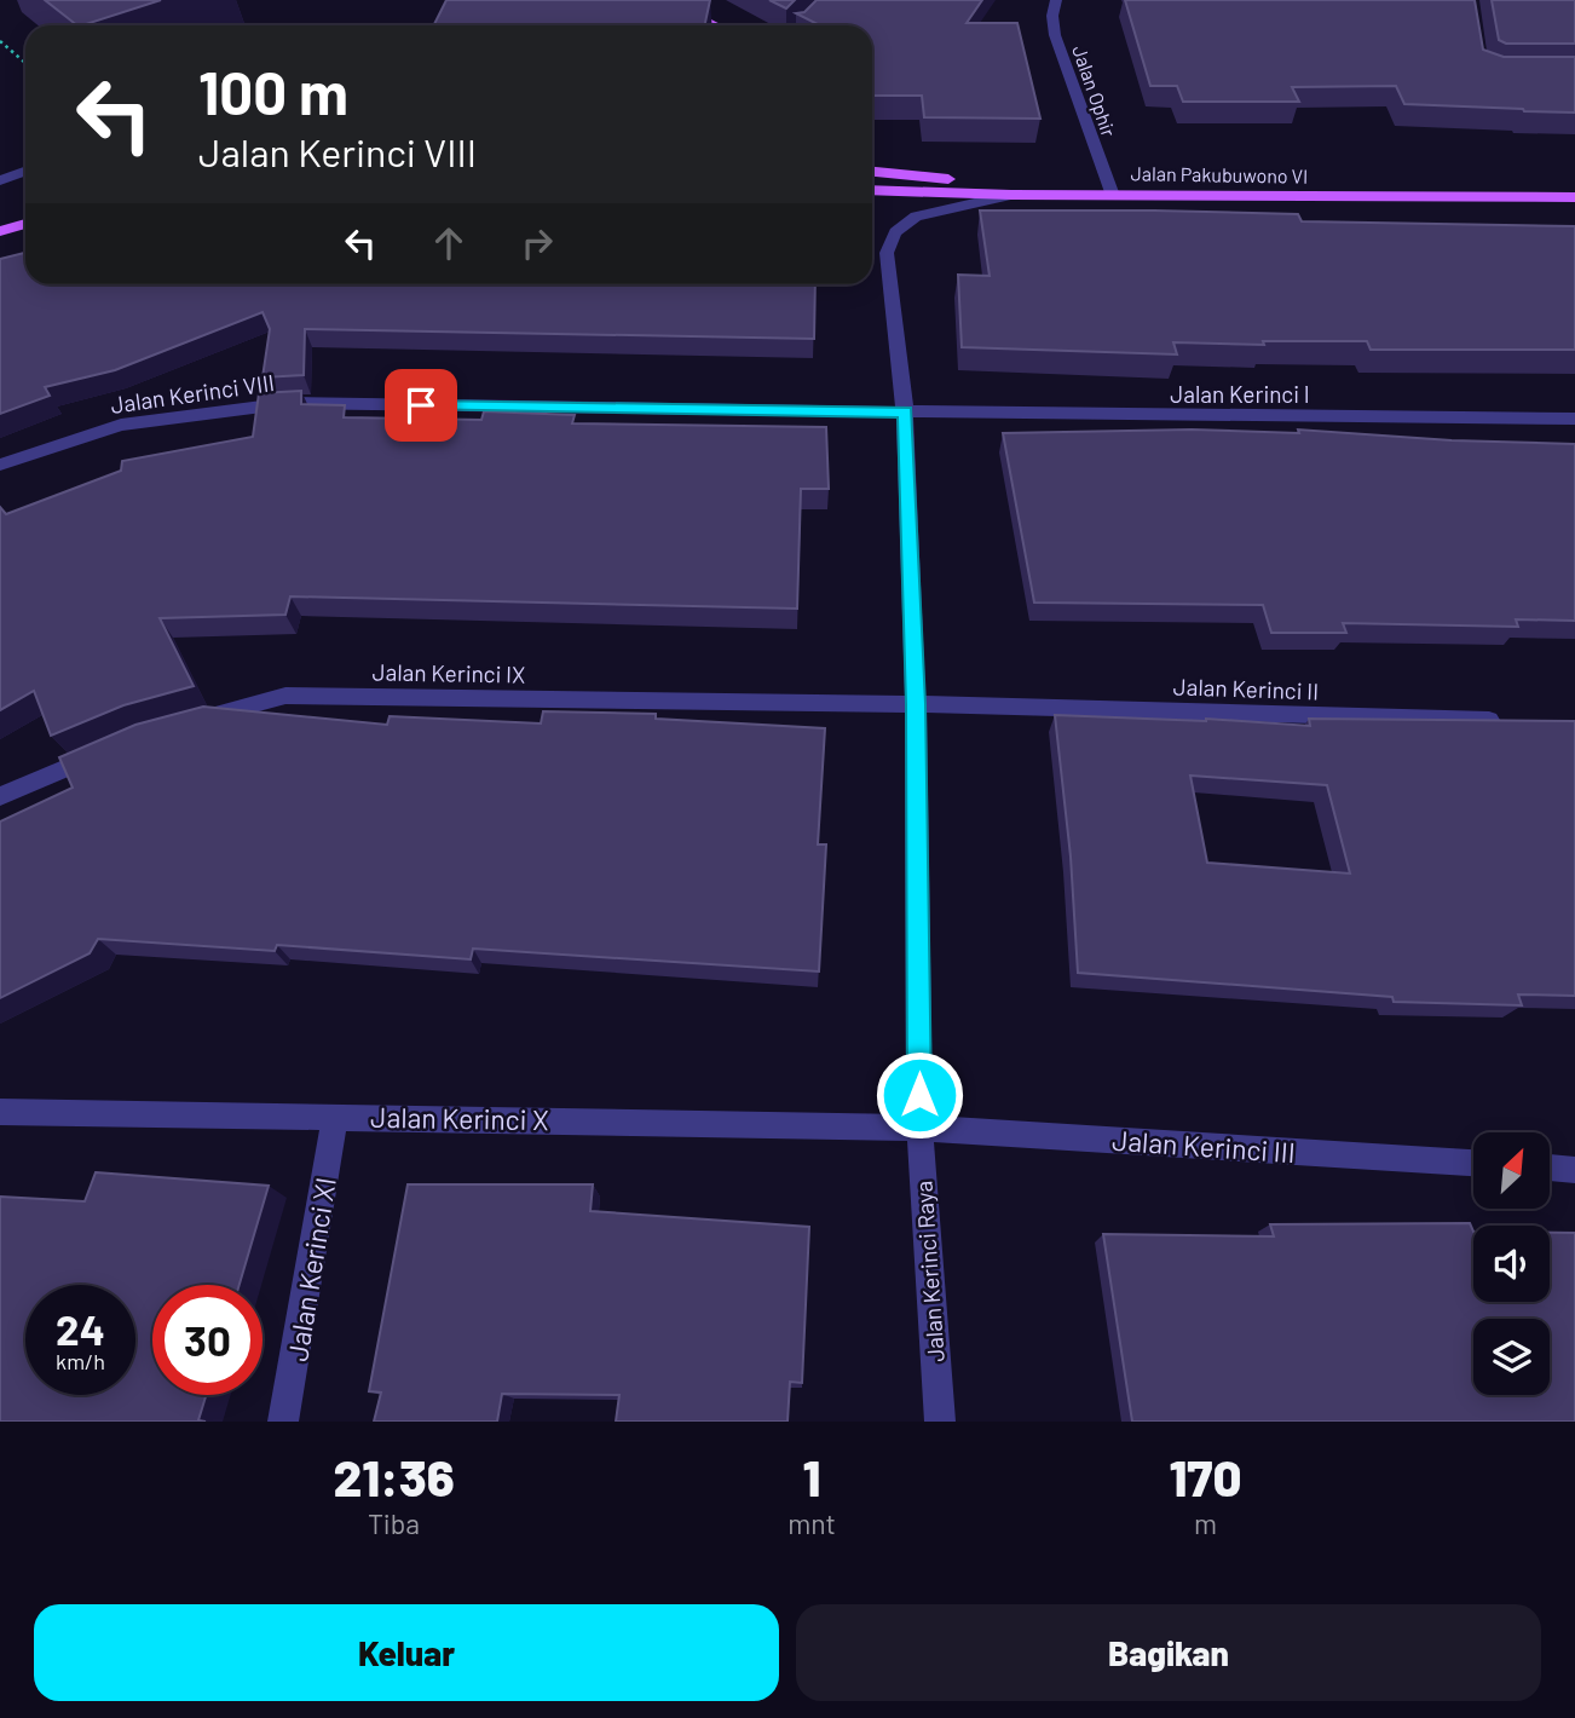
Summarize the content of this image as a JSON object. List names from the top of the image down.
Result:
{
  "streets": {
    "main road": ["Jalan Pakubuwono VI"],
    "street": [
      "Jalan Ophir",
      "Jalan Kerinci VIII",
      "Jalan Kerinci I",
      "Jalan Kerinci IX",
      "Jalan Kerinci II",
      "Jalan Kerinci X",
      "Jalan Kerinci III",
      "Jalan Kerinci XI",
      "Jalan Kerinci Raya"
    ]
  },
  "crossings": [
    ["Jalan Ophir", "Jalan Pakubuwono VI"],
    ["Jalan Pakubuwono VI", "Jalan Kerinci Raya"],
    ["Jalan Kerinci VIII", "Jalan Kerinci I"],
    ["Jalan Kerinci VIII", "Jalan Kerinci Raya"],
    ["Jalan Kerinci I", "Jalan Kerinci Raya"],
    ["Jalan Kerinci IX", "Jalan Kerinci II"],
    ["Jalan Kerinci IX", "Jalan Kerinci Raya"],
    ["Jalan Kerinci II", "Jalan Kerinci Raya"],
    ["Jalan Kerinci X", "Jalan Kerinci III"],
    ["Jalan Kerinci X", "Jalan Kerinci XI"],
    ["Jalan Kerinci X", "Jalan Kerinci Raya"],
    ["Jalan Kerinci III", "Jalan Kerinci Raya"]
  ],
  "north": "top right",
  "page": {
    "turn": ["100 m", "Jalan Kerinci VIII"],
    "speed": "24 km/h",
    "limit": "30",
    "eta": [
      "21:36",
      "Tiba",
      "1",
      "mnt",
      "170",
      "m"
    ],
    "buttons": ["Keluar", "Bagikan"]
  }
}
